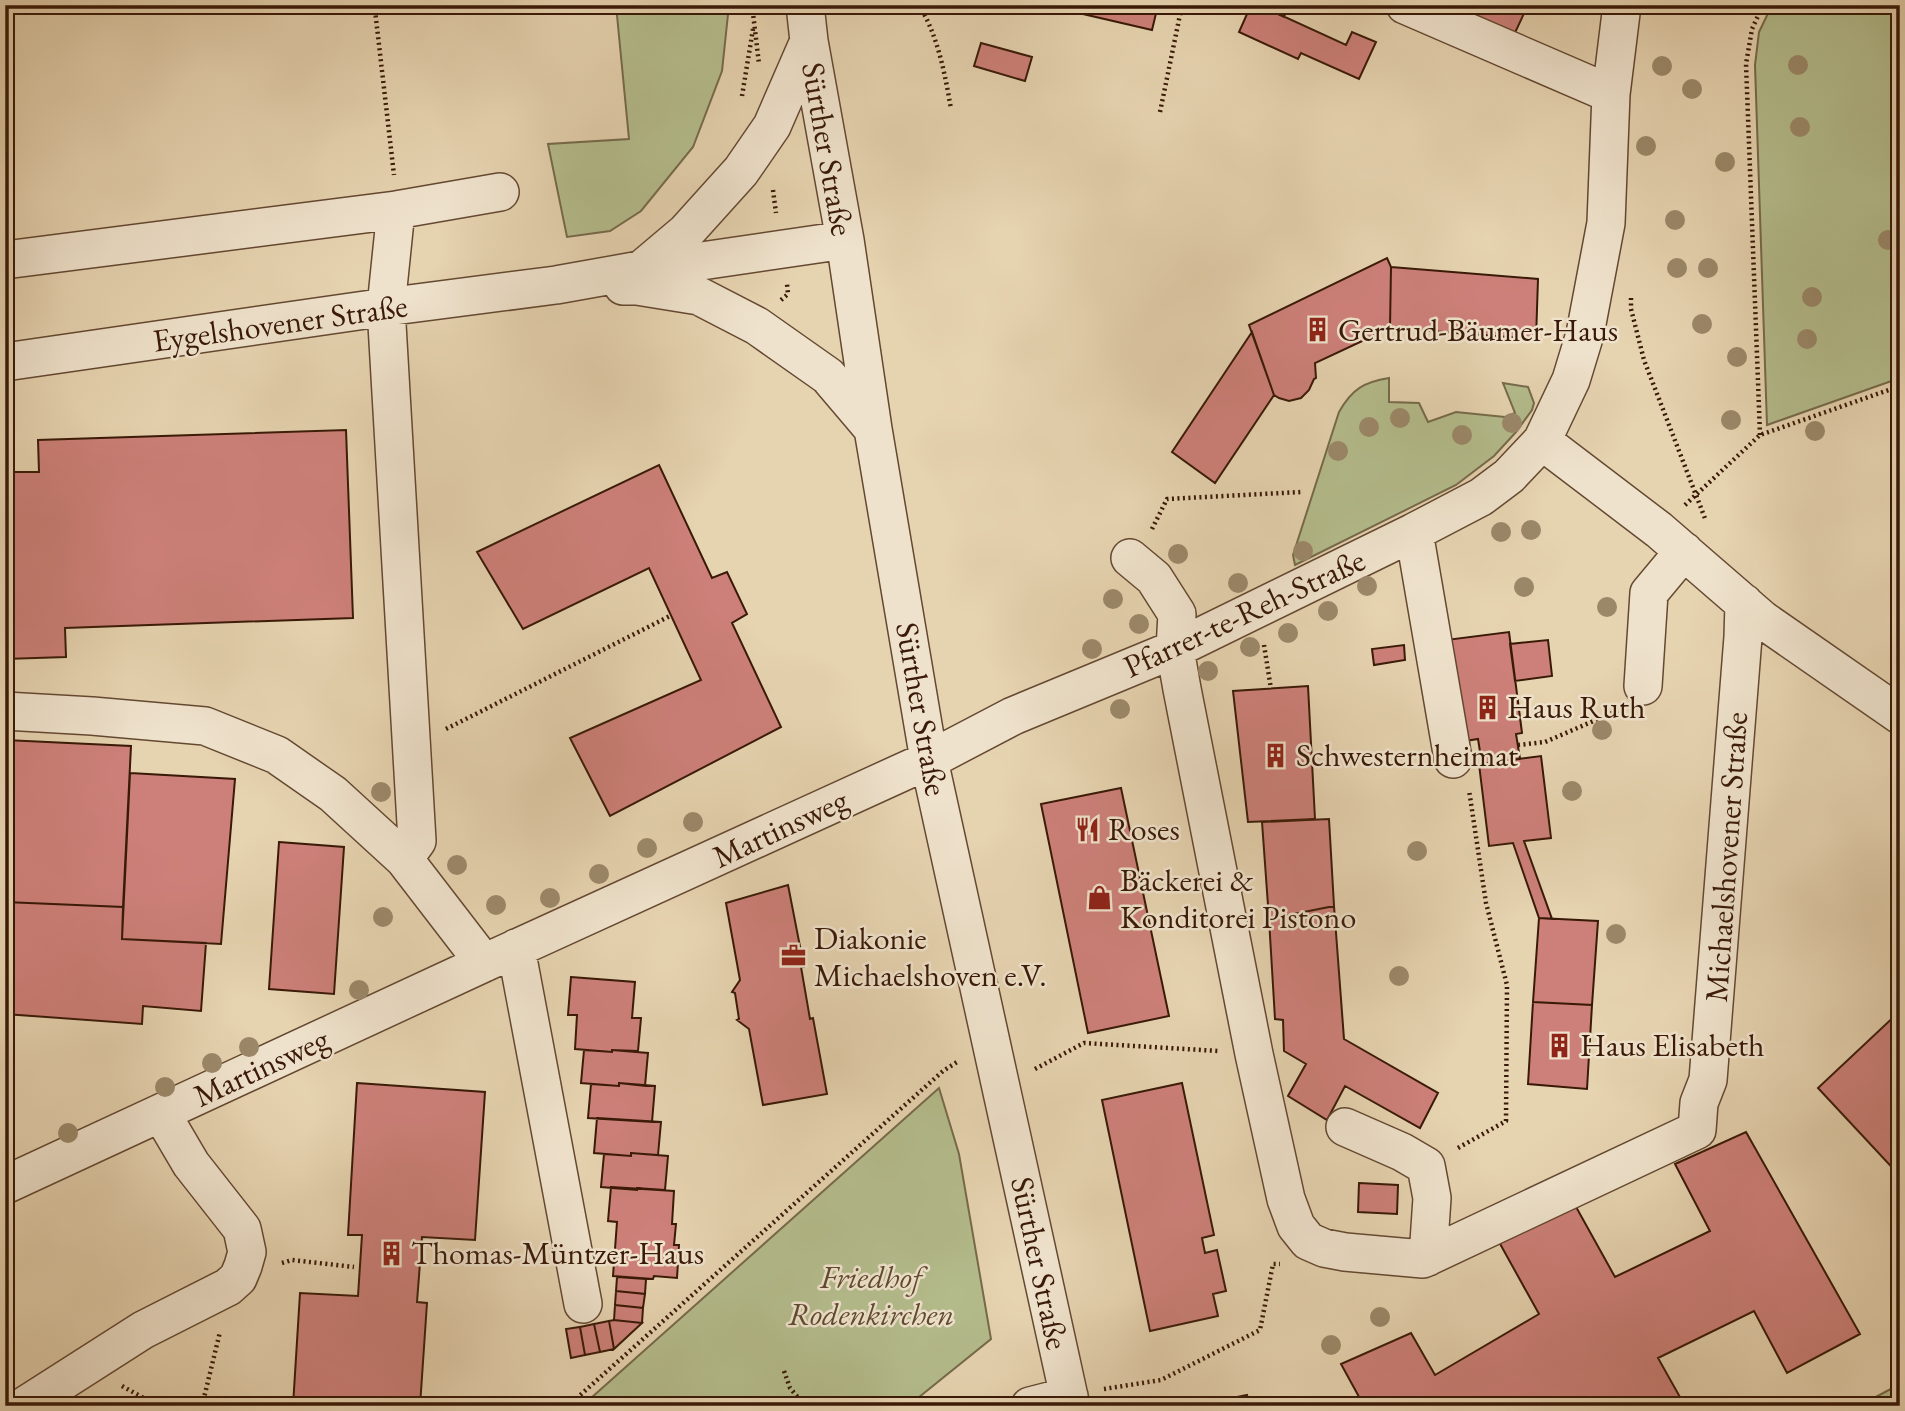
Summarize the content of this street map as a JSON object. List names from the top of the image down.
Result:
{
  "streets": {
    "street": [
      "Sürther Straße",
      "Eygelshovener Straße",
      "Pfarrer-te-Reh-Straße",
      "Martinsweg",
      "Michaelshovener Straße"
    ]
  },
  "crossings": [
    ["Sürther Straße", "Eygelshovener Straße"],
    ["Sürther Straße", "Pfarrer-te-Reh-Straße"],
    ["Sürther Straße", "Martinsweg"],
    ["Pfarrer-te-Reh-Straße", "Martinsweg"]
  ],
  "parks": ["Friedhof Rodenkirchen"],
  "places": {
    "building": [
      "Gertrud-Bäumer-Haus",
      "Haus Ruth",
      "Schwesternheimat",
      "Haus Elisabeth",
      "Thomas-Müntzer-Haus"
    ],
    "restaurant": ["Roses"],
    "shop": ["Bäckerei & Konditorei Pistono"],
    "office": ["Diakonie Michaelshoven e.V."]
  }
}
